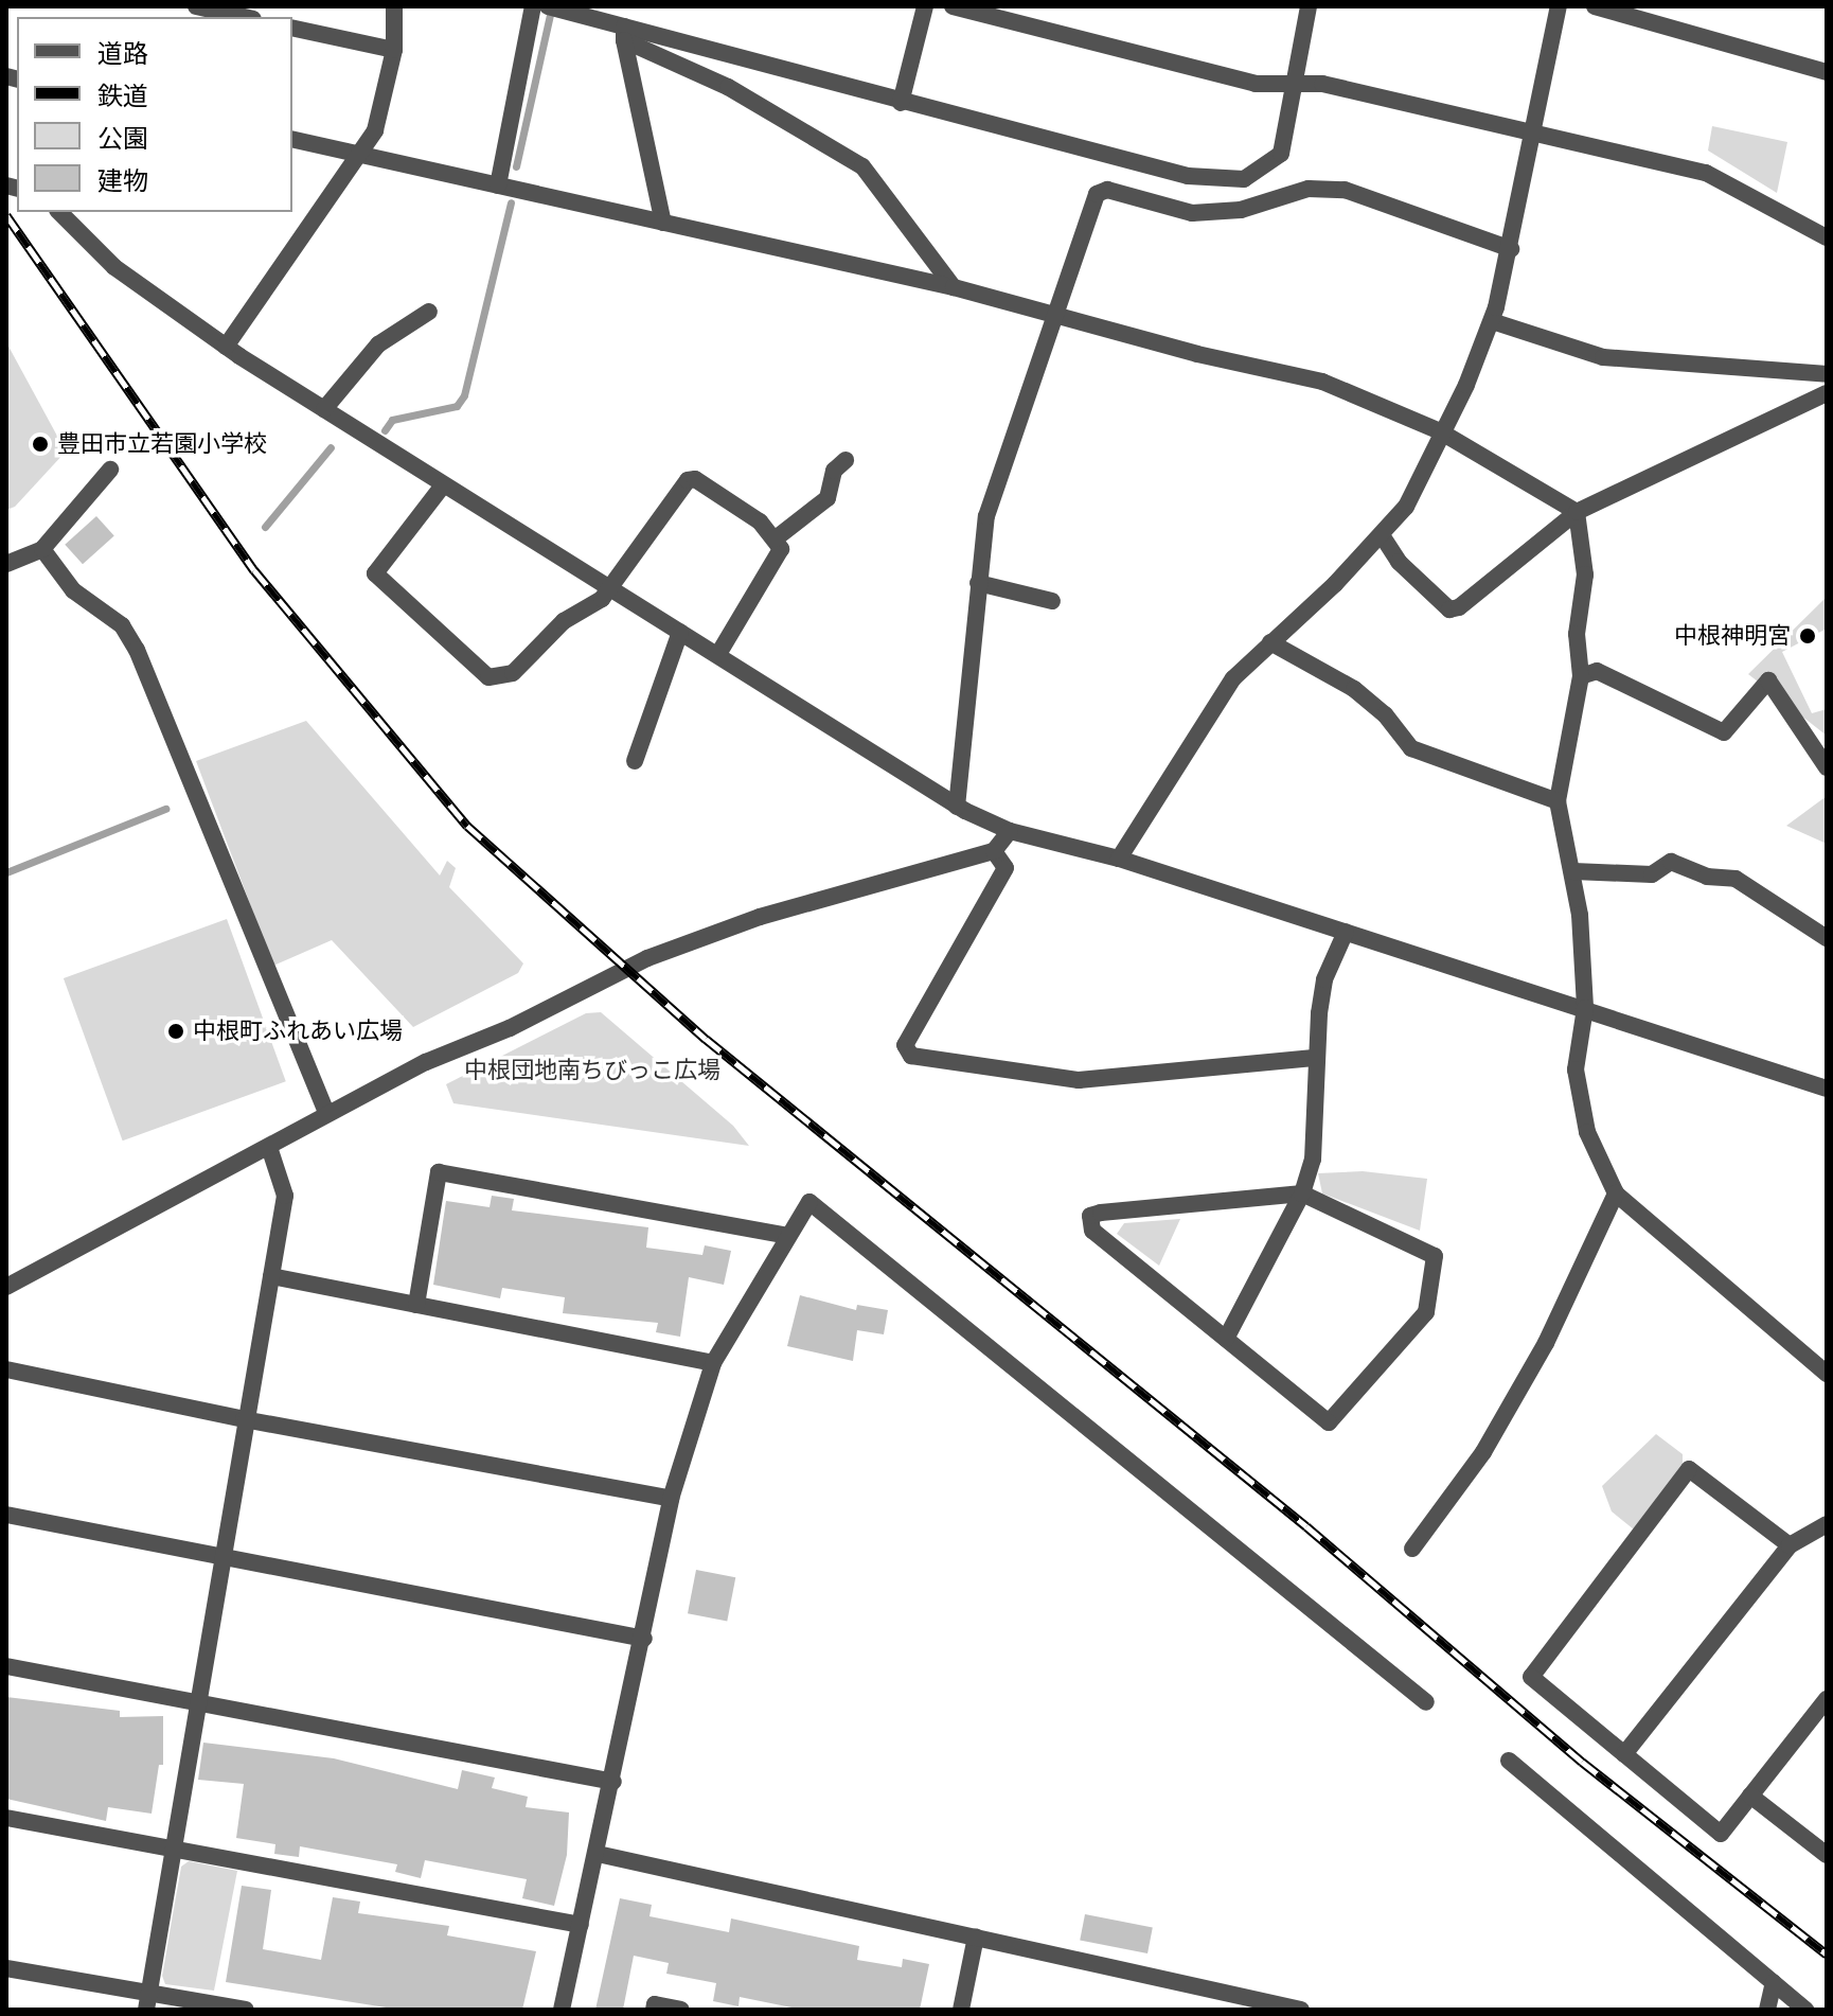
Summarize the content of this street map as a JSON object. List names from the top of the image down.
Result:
{
  "parks": ["中根団地南ちびっこ広場"],
  "places": ["豊田市立若園小学校", "中根神明宮", "中根町ふれあい広場"],
  "legend": [
    "道路",
    "鉄道",
    "公園",
    "建物"
  ]
}
